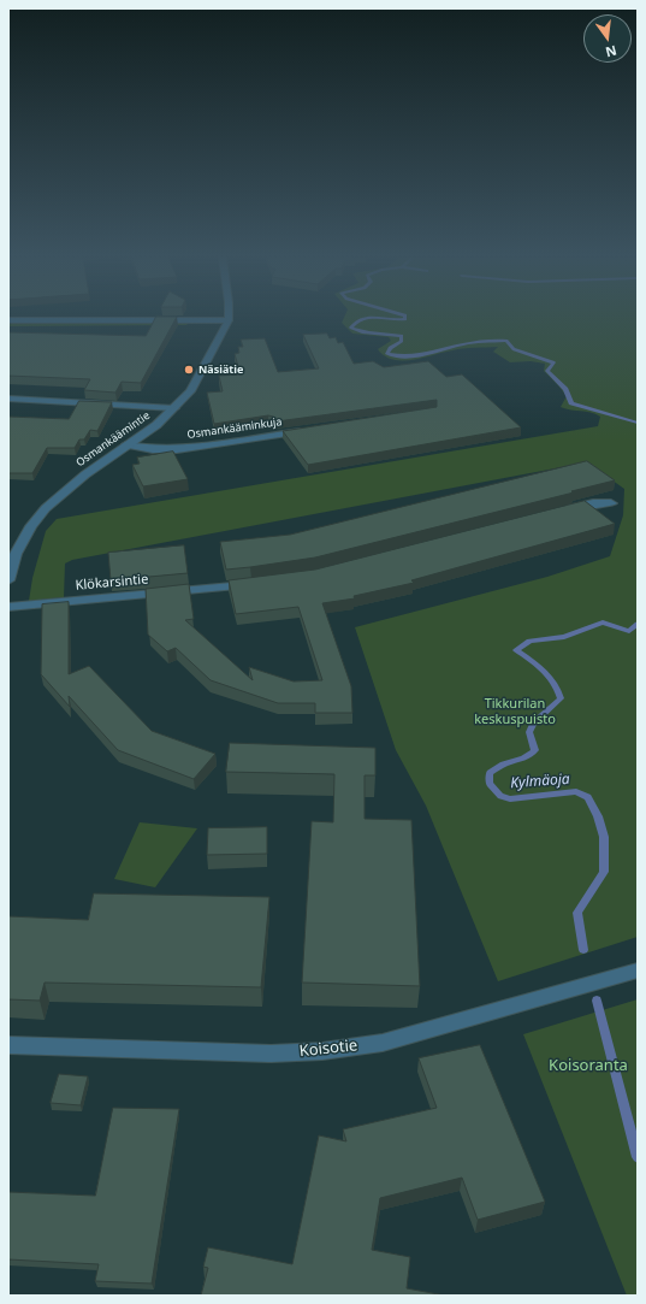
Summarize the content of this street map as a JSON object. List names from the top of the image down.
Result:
{
  "streets": {
    "street": [
      "Osmankääminkuja",
      "Osmankäämintie",
      "Klökarsintie",
      "Koisotie"
    ]
  },
  "crossings": [
    ["Osmankääminkuja", "Osmankäämintie"]
  ],
  "water": ["Kylmäoja"],
  "parks": ["Tikkurilan keskuspuisto", "Koisoranta"],
  "places": ["Näsiätie"],
  "north": "bottom"
}
